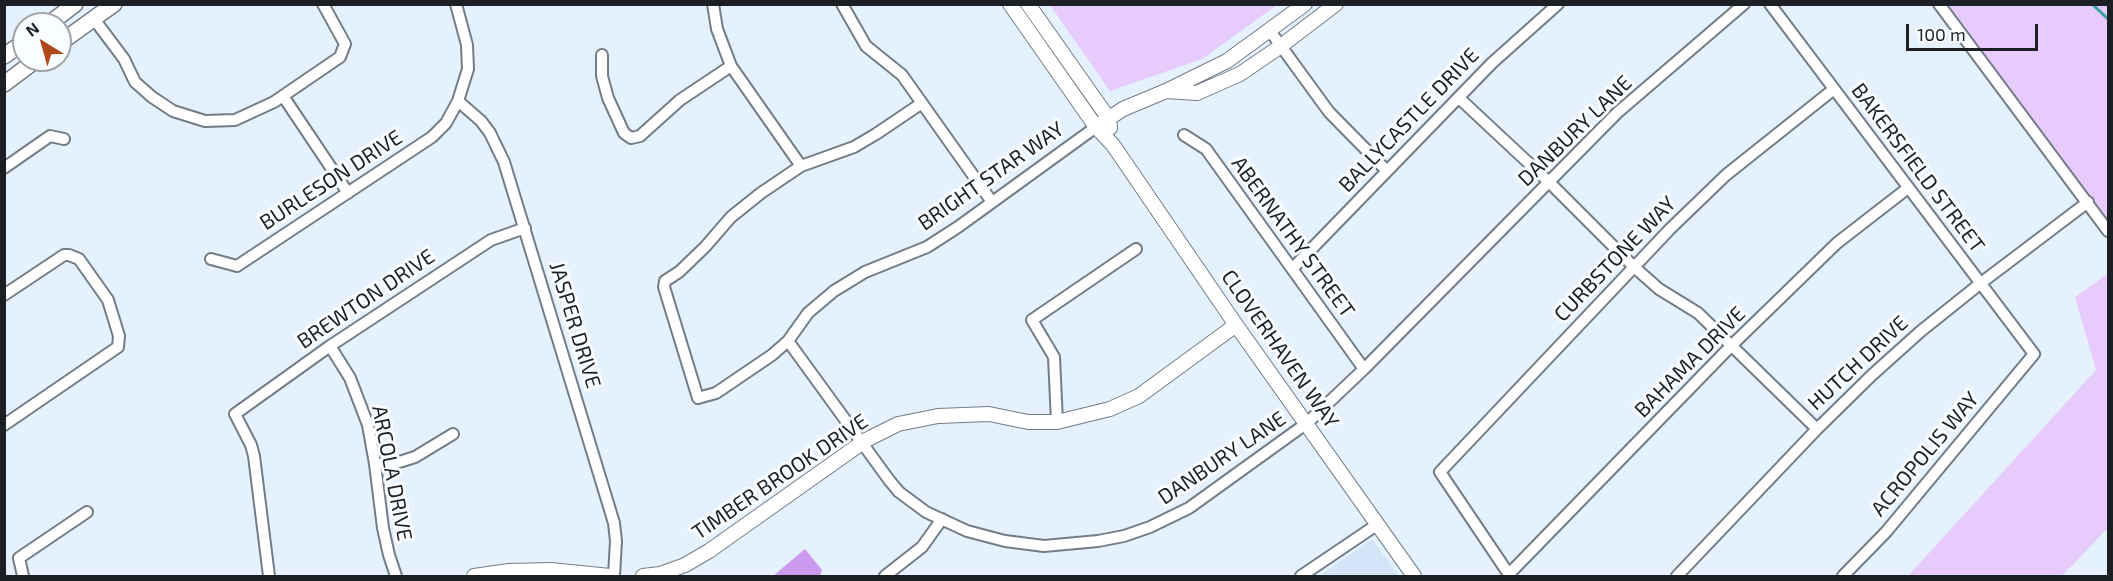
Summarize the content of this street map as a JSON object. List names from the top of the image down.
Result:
{
  "streets": {
    "street": [
      "BALLYCASTLE DRIVE",
      "DANBURY LANE",
      "BAKERSFIELD STREET",
      "BRIGHT STAR WAY",
      "BURLESON DRIVE",
      "ABERNATHY STREET",
      "CURBSTONE WAY",
      "BREWTON DRIVE",
      "JASPER DRIVE",
      "CLOVERHAVEN WAY",
      "BAHAMA DRIVE",
      "HUTCH DRIVE",
      "ACROPOLIS WAY",
      "ARCOLA DRIVE",
      "TIMBER BROOK DRIVE"
    ]
  },
  "crossings": [
    ["BALLYCASTLE DRIVE", "ABERNATHY STREET"],
    ["DANBURY LANE", "BRIGHT STAR WAY"],
    ["DANBURY LANE", "ABERNATHY STREET"],
    ["DANBURY LANE", "CLOVERHAVEN WAY"],
    ["DANBURY LANE", "TIMBER BROOK DRIVE"],
    ["BAKERSFIELD STREET", "CURBSTONE WAY"],
    ["BAKERSFIELD STREET", "BAHAMA DRIVE"],
    ["BAKERSFIELD STREET", "HUTCH DRIVE"],
    ["BAKERSFIELD STREET", "ACROPOLIS WAY"],
    ["BRIGHT STAR WAY", "CLOVERHAVEN WAY"],
    ["BURLESON DRIVE", "JASPER DRIVE"],
    ["CURBSTONE WAY", "BAHAMA DRIVE"],
    ["BREWTON DRIVE", "JASPER DRIVE"],
    ["BREWTON DRIVE", "ARCOLA DRIVE"],
    ["CLOVERHAVEN WAY", "TIMBER BROOK DRIVE"]
  ],
  "scale_bar": "100 m",
  "north": "top left"
}
